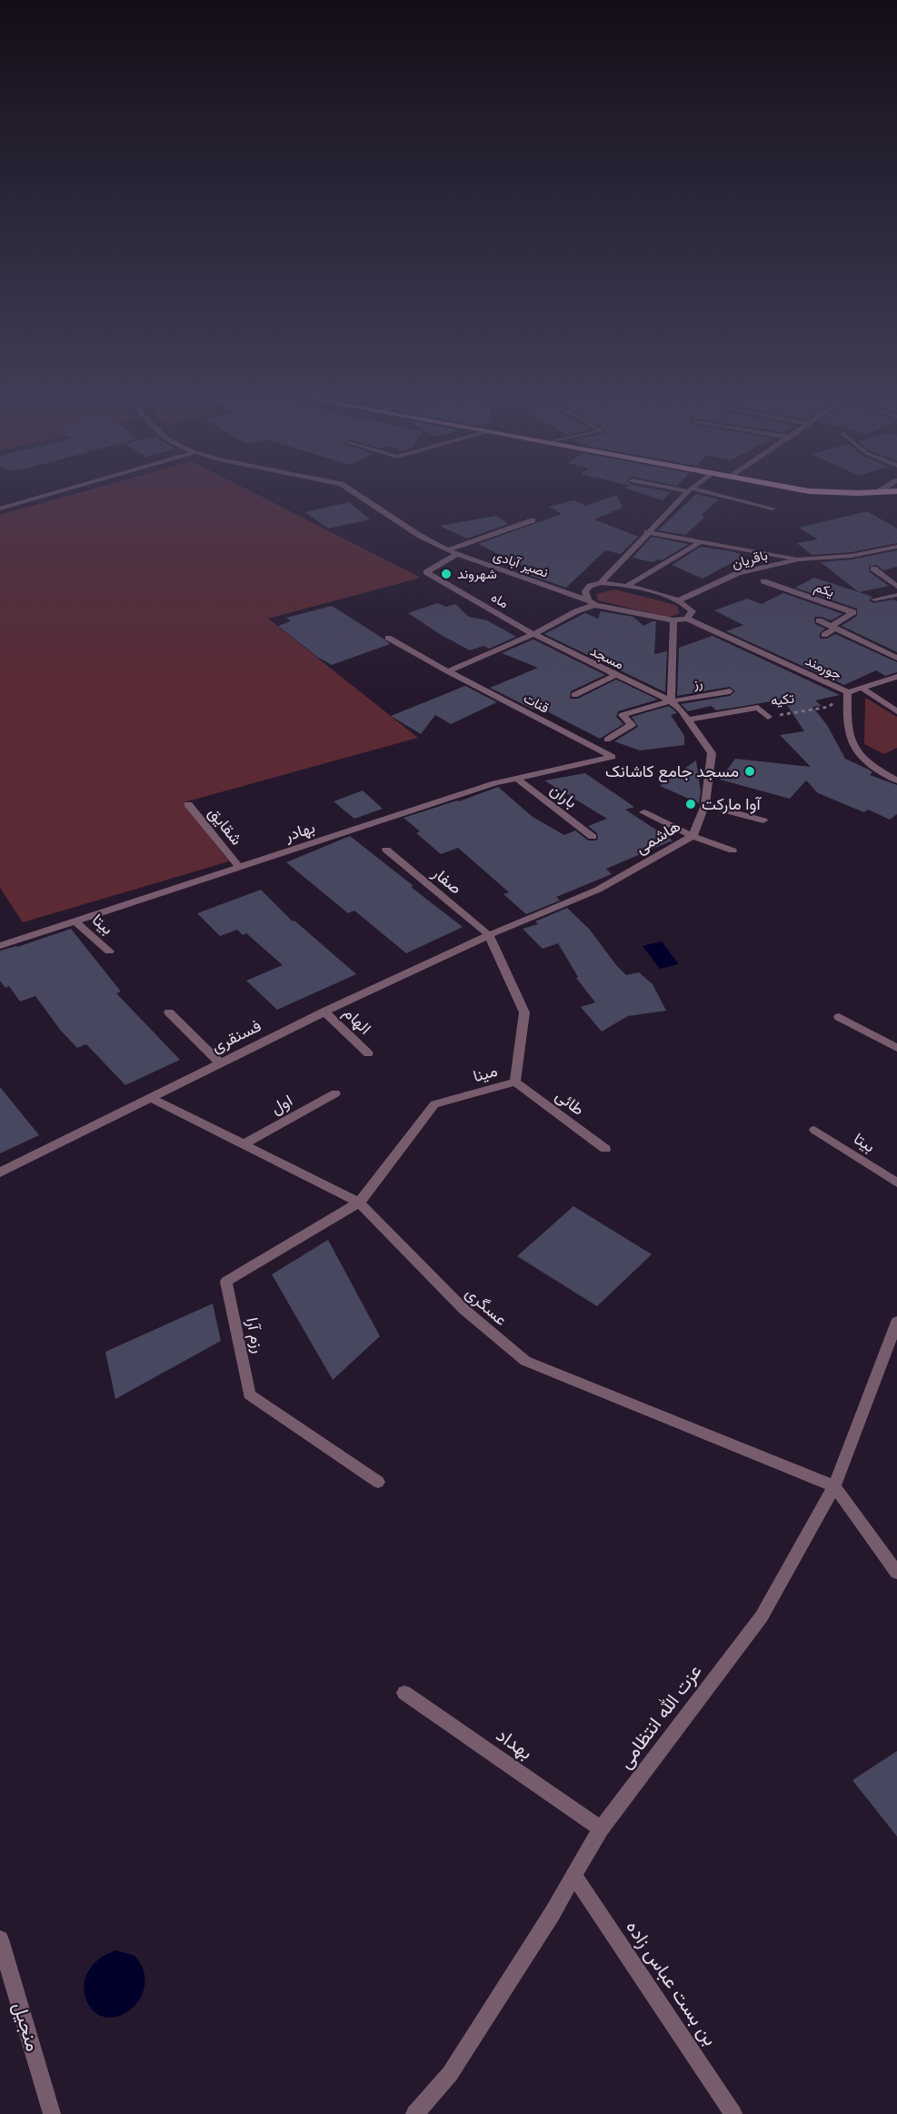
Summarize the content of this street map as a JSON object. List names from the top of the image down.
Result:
{
  "streets": {
    "street": [
      "باقریان",
      "نصیر آبادی",
      "یکم",
      "ماه",
      "مسجد",
      "جورمند",
      "رز",
      "تکیه",
      "قنات",
      "باران",
      "شقایق",
      "بهادر",
      "هاشمی",
      "صفار",
      "بیتا",
      "الهام",
      "فسنقری",
      "مینا",
      "طائی",
      "اول",
      "عسگری",
      "رزم آرا",
      "عزت الله انتظامی",
      "بهداد",
      "بن بست عباس زاده",
      "منجیل"
    ]
  },
  "crossings": [
    ["نصیر آبادی", "ماه"],
    ["نصیر آبادی", "جورمند"],
    ["ماه", "مسجد"],
    ["مسجد", "رز"],
    ["مسجد", "هاشمی"],
    ["جورمند", "تکیه"],
    ["رز", "هاشمی"],
    ["تکیه", "هاشمی"],
    ["قنات", "بهادر"],
    ["باران", "بهادر"],
    ["شقایق", "بهادر"],
    ["بهادر", "بیتا"],
    ["هاشمی", "صفار"],
    ["هاشمی", "فسنقری"],
    ["هاشمی", "مینا"],
    ["صفار", "فسنقری"],
    ["صفار", "مینا"],
    ["الهام", "فسنقری"],
    ["فسنقری", "مینا"],
    ["فسنقری", "عسگری"],
    ["مینا", "طائی"],
    ["مینا", "عسگری"],
    ["مینا", "رزم آرا"],
    ["اول", "عسگری"],
    ["عسگری", "رزم آرا"],
    ["عسگری", "عزت الله انتظامی"],
    ["عزت الله انتظامی", "بهداد"],
    ["عزت الله انتظامی", "بن بست عباس زاده"]
  ],
  "places": ["شهروند", "مسجد جامع کاشانک", "آوا مارکت"]
}
